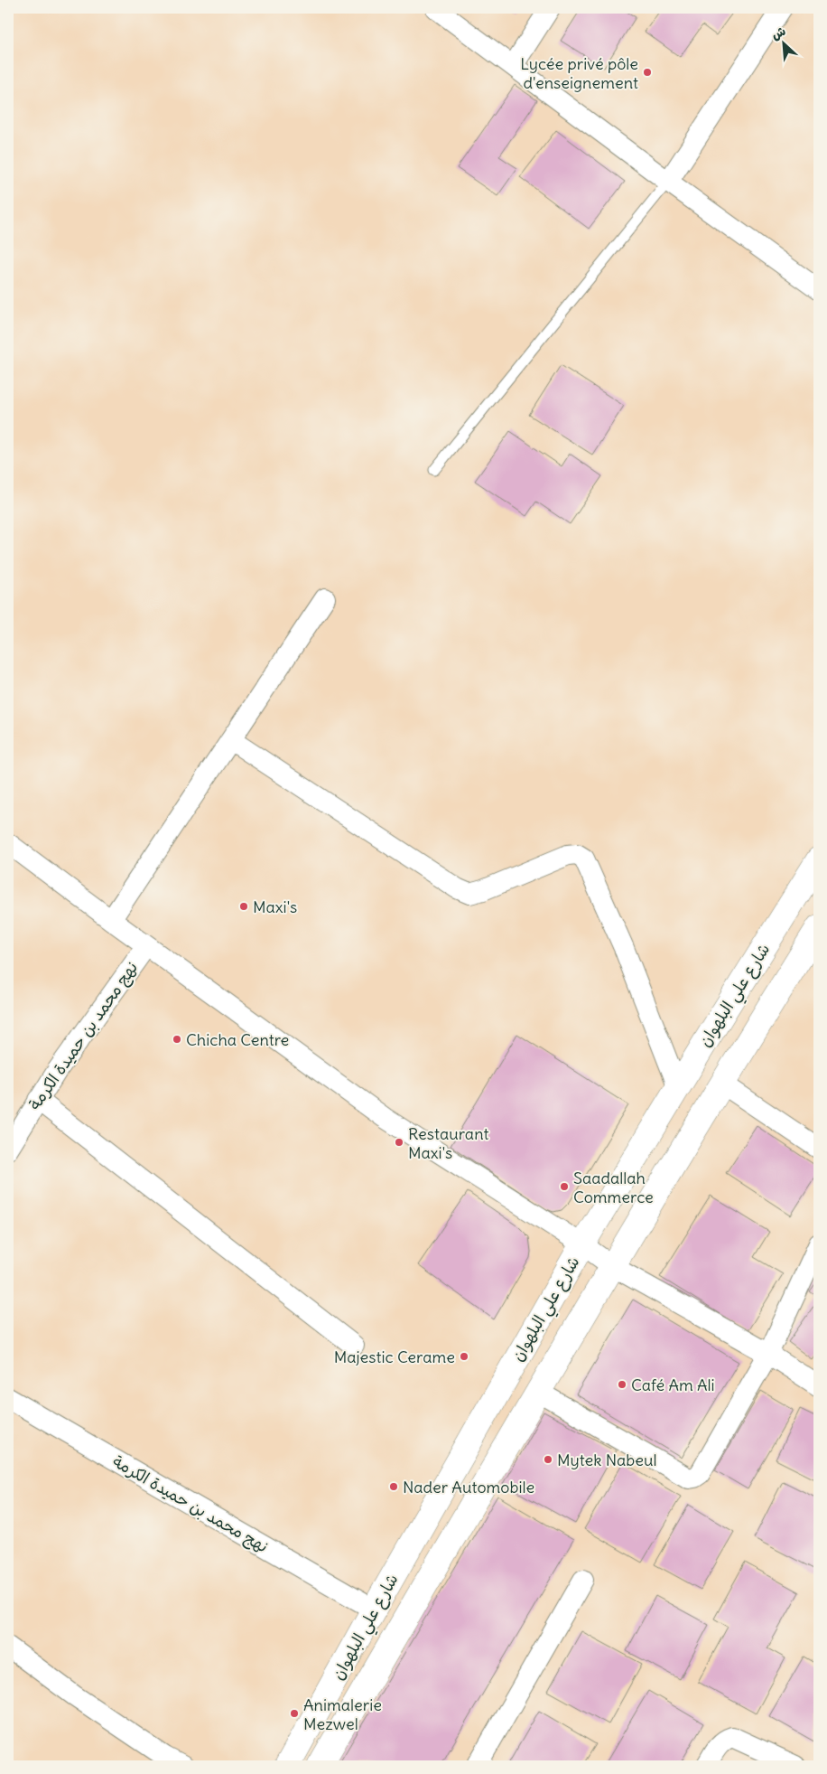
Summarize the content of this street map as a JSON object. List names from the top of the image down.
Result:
{
  "streets": {
    "main road": ["شارع علي البلهوان"],
    "street": ["نهج محمد بن حميدة الكرمة"]
  },
  "crossings": [
    ["شارع علي البلهوان", "نهج محمد بن حميدة الكرمة"]
  ],
  "places": [
    "Lycée privé pôle d'enseignement",
    "Maxi's",
    "Chicha Centre",
    "Restaurant Maxi's",
    "Saadallah Commerce",
    "Majestic Cerame",
    "Café Am Ali",
    "Mytek Nabeul",
    "Nader Automobile",
    "Animalerie Mezwel"
  ],
  "north": "top left"
}
